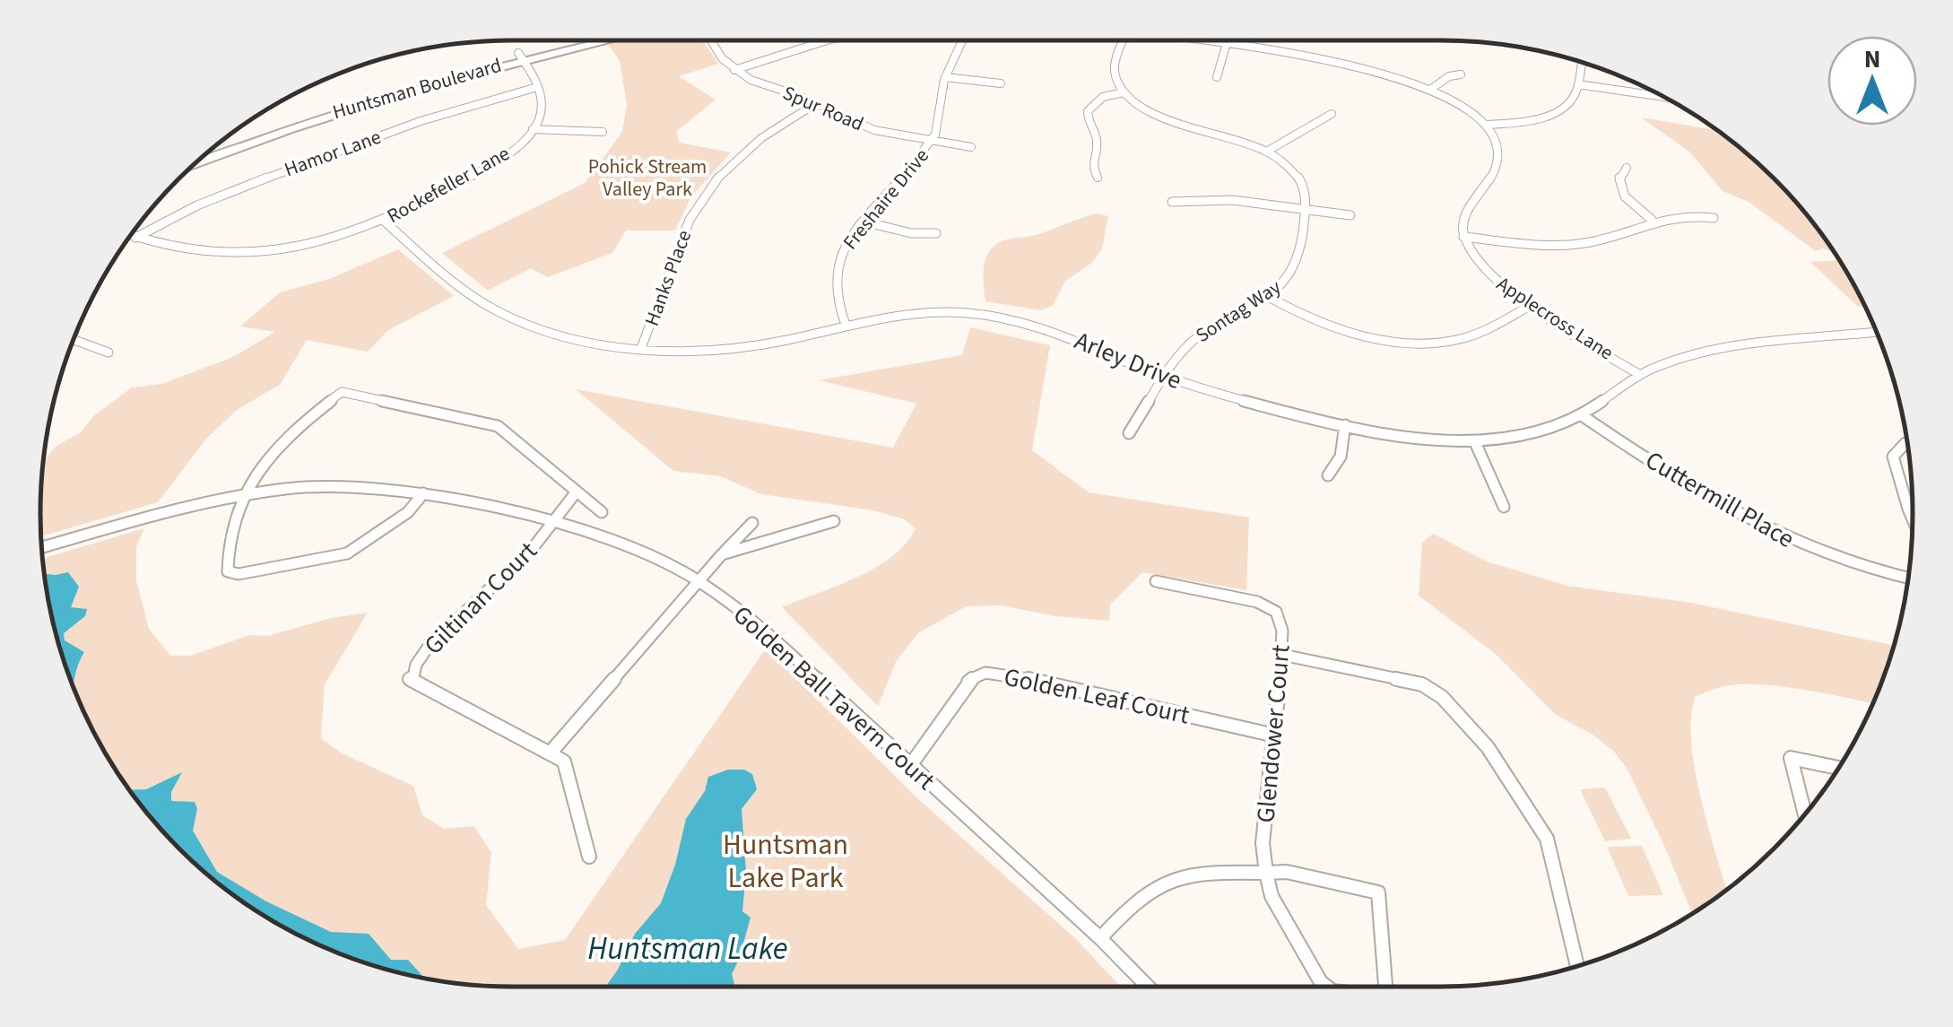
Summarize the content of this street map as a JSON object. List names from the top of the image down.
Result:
{
  "streets": {
    "street": [
      "Huntsman Boulevard",
      "Spur Road",
      "Hamor Lane",
      "Rockefeller Lane",
      "Freshaire Drive",
      "Hanks Place",
      "Sontag Way",
      "Applecross Lane",
      "Arley Drive",
      "Cuttermill Place",
      "Giltinan Court",
      "Golden Leaf Court",
      "Golden Ball Tavern Court",
      "Glendower Court"
    ]
  },
  "crossings": [
    ["Spur Road", "Freshaire Drive"],
    ["Spur Road", "Hanks Place"],
    ["Hamor Lane", "Rockefeller Lane"],
    ["Rockefeller Lane", "Arley Drive"],
    ["Freshaire Drive", "Arley Drive"],
    ["Hanks Place", "Arley Drive"],
    ["Sontag Way", "Arley Drive"],
    ["Applecross Lane", "Arley Drive"],
    ["Arley Drive", "Cuttermill Place"],
    ["Giltinan Court", "Golden Ball Tavern Court"],
    ["Golden Leaf Court", "Golden Ball Tavern Court"],
    ["Golden Leaf Court", "Glendower Court"]
  ],
  "water": ["Huntsman Lake"],
  "parks": ["Pohick Stream Valley Park", "Huntsman Lake Park"],
  "north": "top"
}
